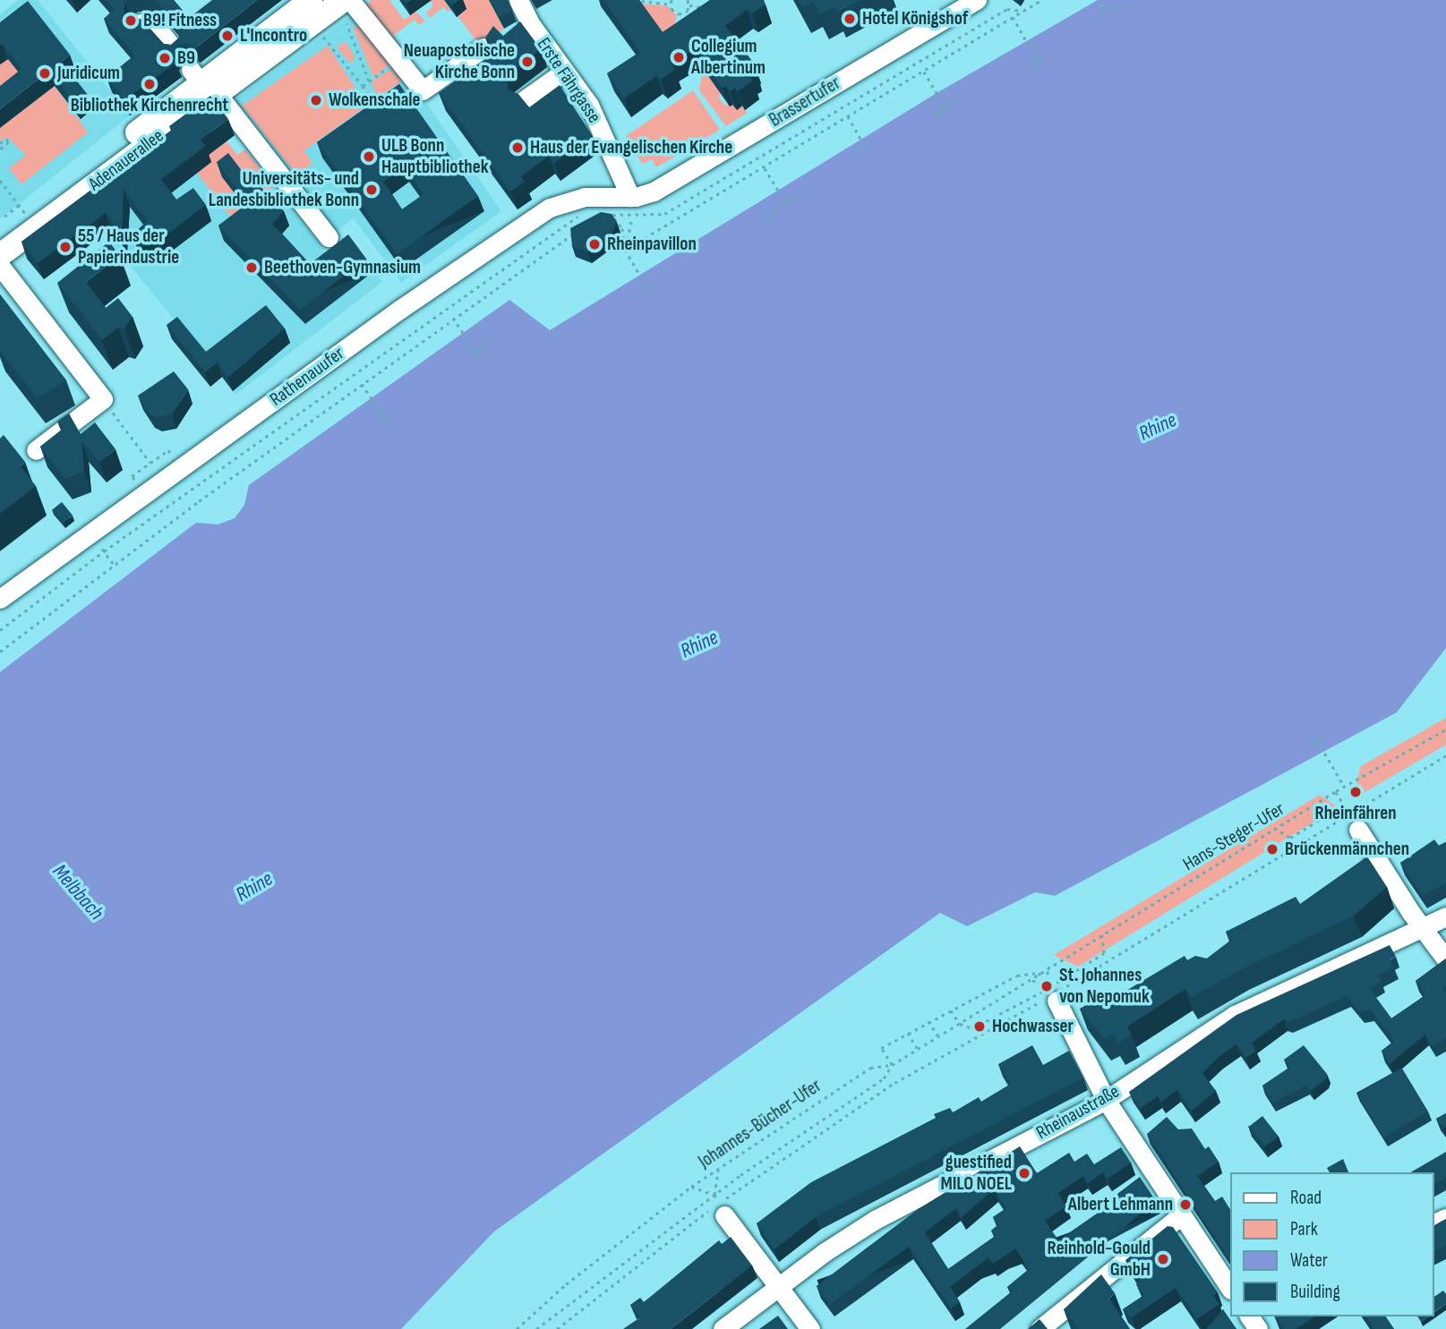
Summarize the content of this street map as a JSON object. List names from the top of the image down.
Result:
{
  "streets": {
    "main road": ["Adenauerallee"],
    "street": [
      "Erste Fährgasse",
      "Brassertufer",
      "Rathenauufer",
      "Rheinaustraße"
    ],
    "path": ["Hans-Steger-Ufer", "Johannes-Bücher-Ufer"]
  },
  "crossings": [
    ["Erste Fährgasse", "Brassertufer"],
    ["Erste Fährgasse", "Rathenauufer"],
    ["Brassertufer", "Rathenauufer"],
    ["Hans-Steger-Ufer", "Johannes-Bücher-Ufer"]
  ],
  "water": ["Rhine", "Melbbach"],
  "places": [
    "Hotel Königshof",
    "B9! Fitness",
    "L'Incontro",
    "Collegium Albertinum",
    "B9",
    "Neuapostolische Kirche Bonn",
    "Juridicum",
    "Bibliothek Kirchenrecht",
    "Wolkenschale",
    "Haus der Evangelischen Kirche",
    "ULB Bonn Hauptbibliothek",
    "Universitäts- und Landesbibliothek Bonn",
    "Rheinpavillon",
    "55 / Haus der Papierindustrie",
    "Beethoven-Gymnasium",
    "Rheinfähren",
    "Brückenmännchen",
    "St. Johannes von Nepomuk",
    "Hochwasser",
    "guestified MILO NOEL",
    "Albert Lehmann",
    "Reinhold-Gould GmbH"
  ],
  "legend": [
    "Road",
    "Park",
    "Water",
    "Building"
  ]
}
